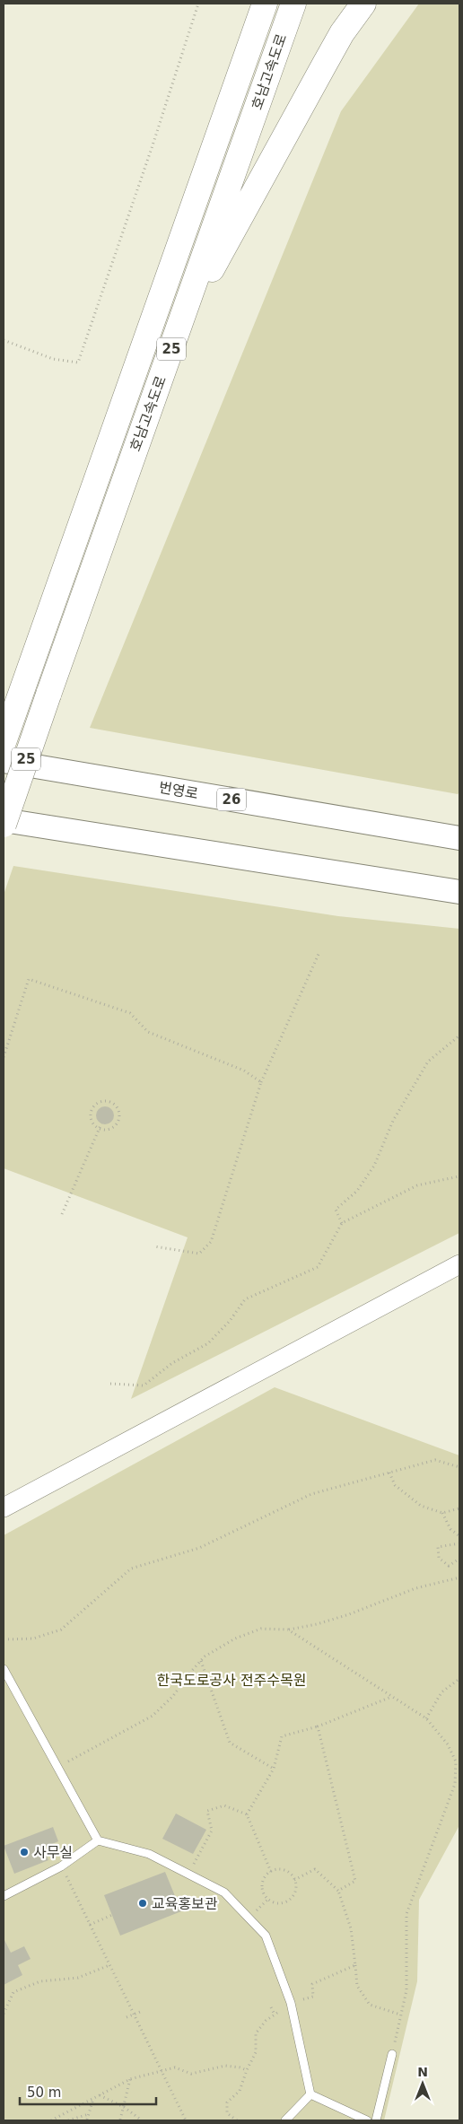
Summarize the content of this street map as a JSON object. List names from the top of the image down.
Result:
{
  "streets": {
    "highway": ["호남고속도로", "25"],
    "main road": ["번영로", "26"]
  },
  "parks": ["한국도로공사 전주수목원"],
  "places": ["사무실", "교육홍보관"],
  "scale_bar": "50 m",
  "north": "top"
}
